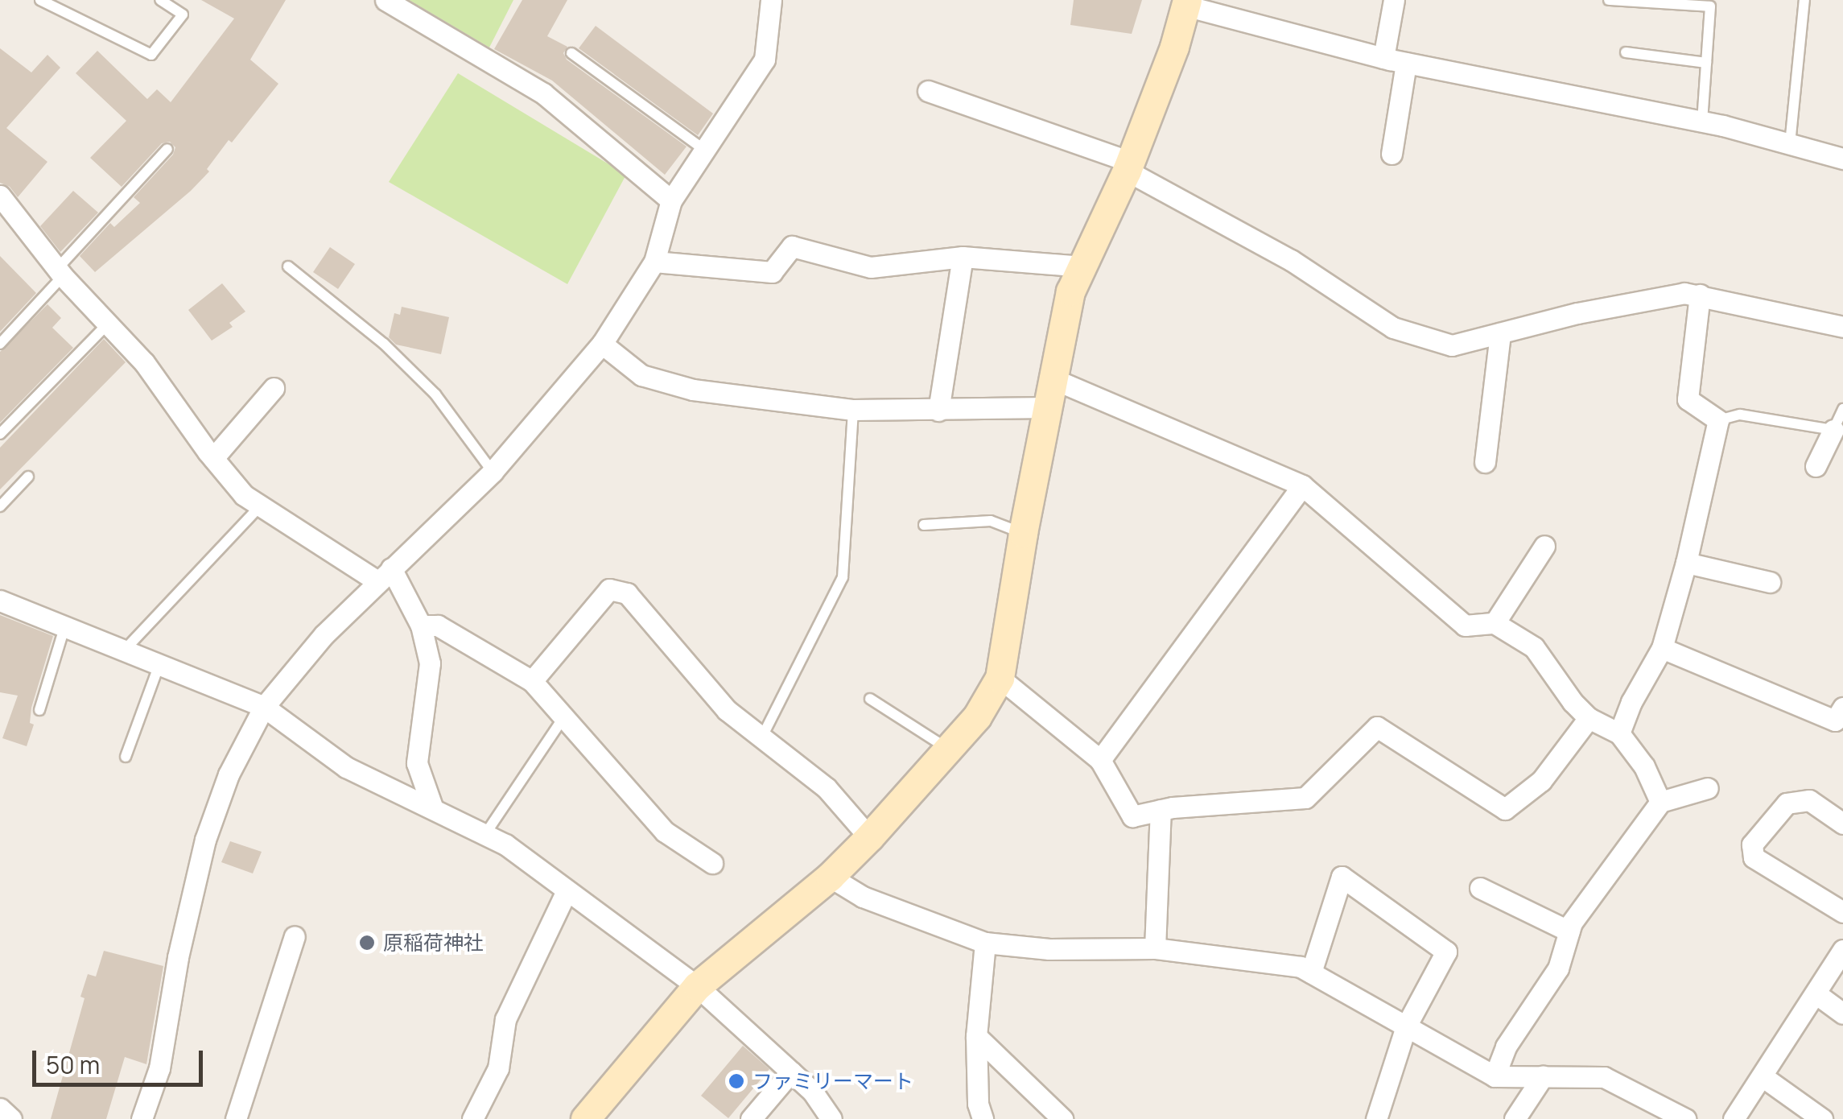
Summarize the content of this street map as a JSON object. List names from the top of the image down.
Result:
{
  "places": ["原稲荷神社", "ファミリーマート"],
  "scale_bar": "50 m"
}
